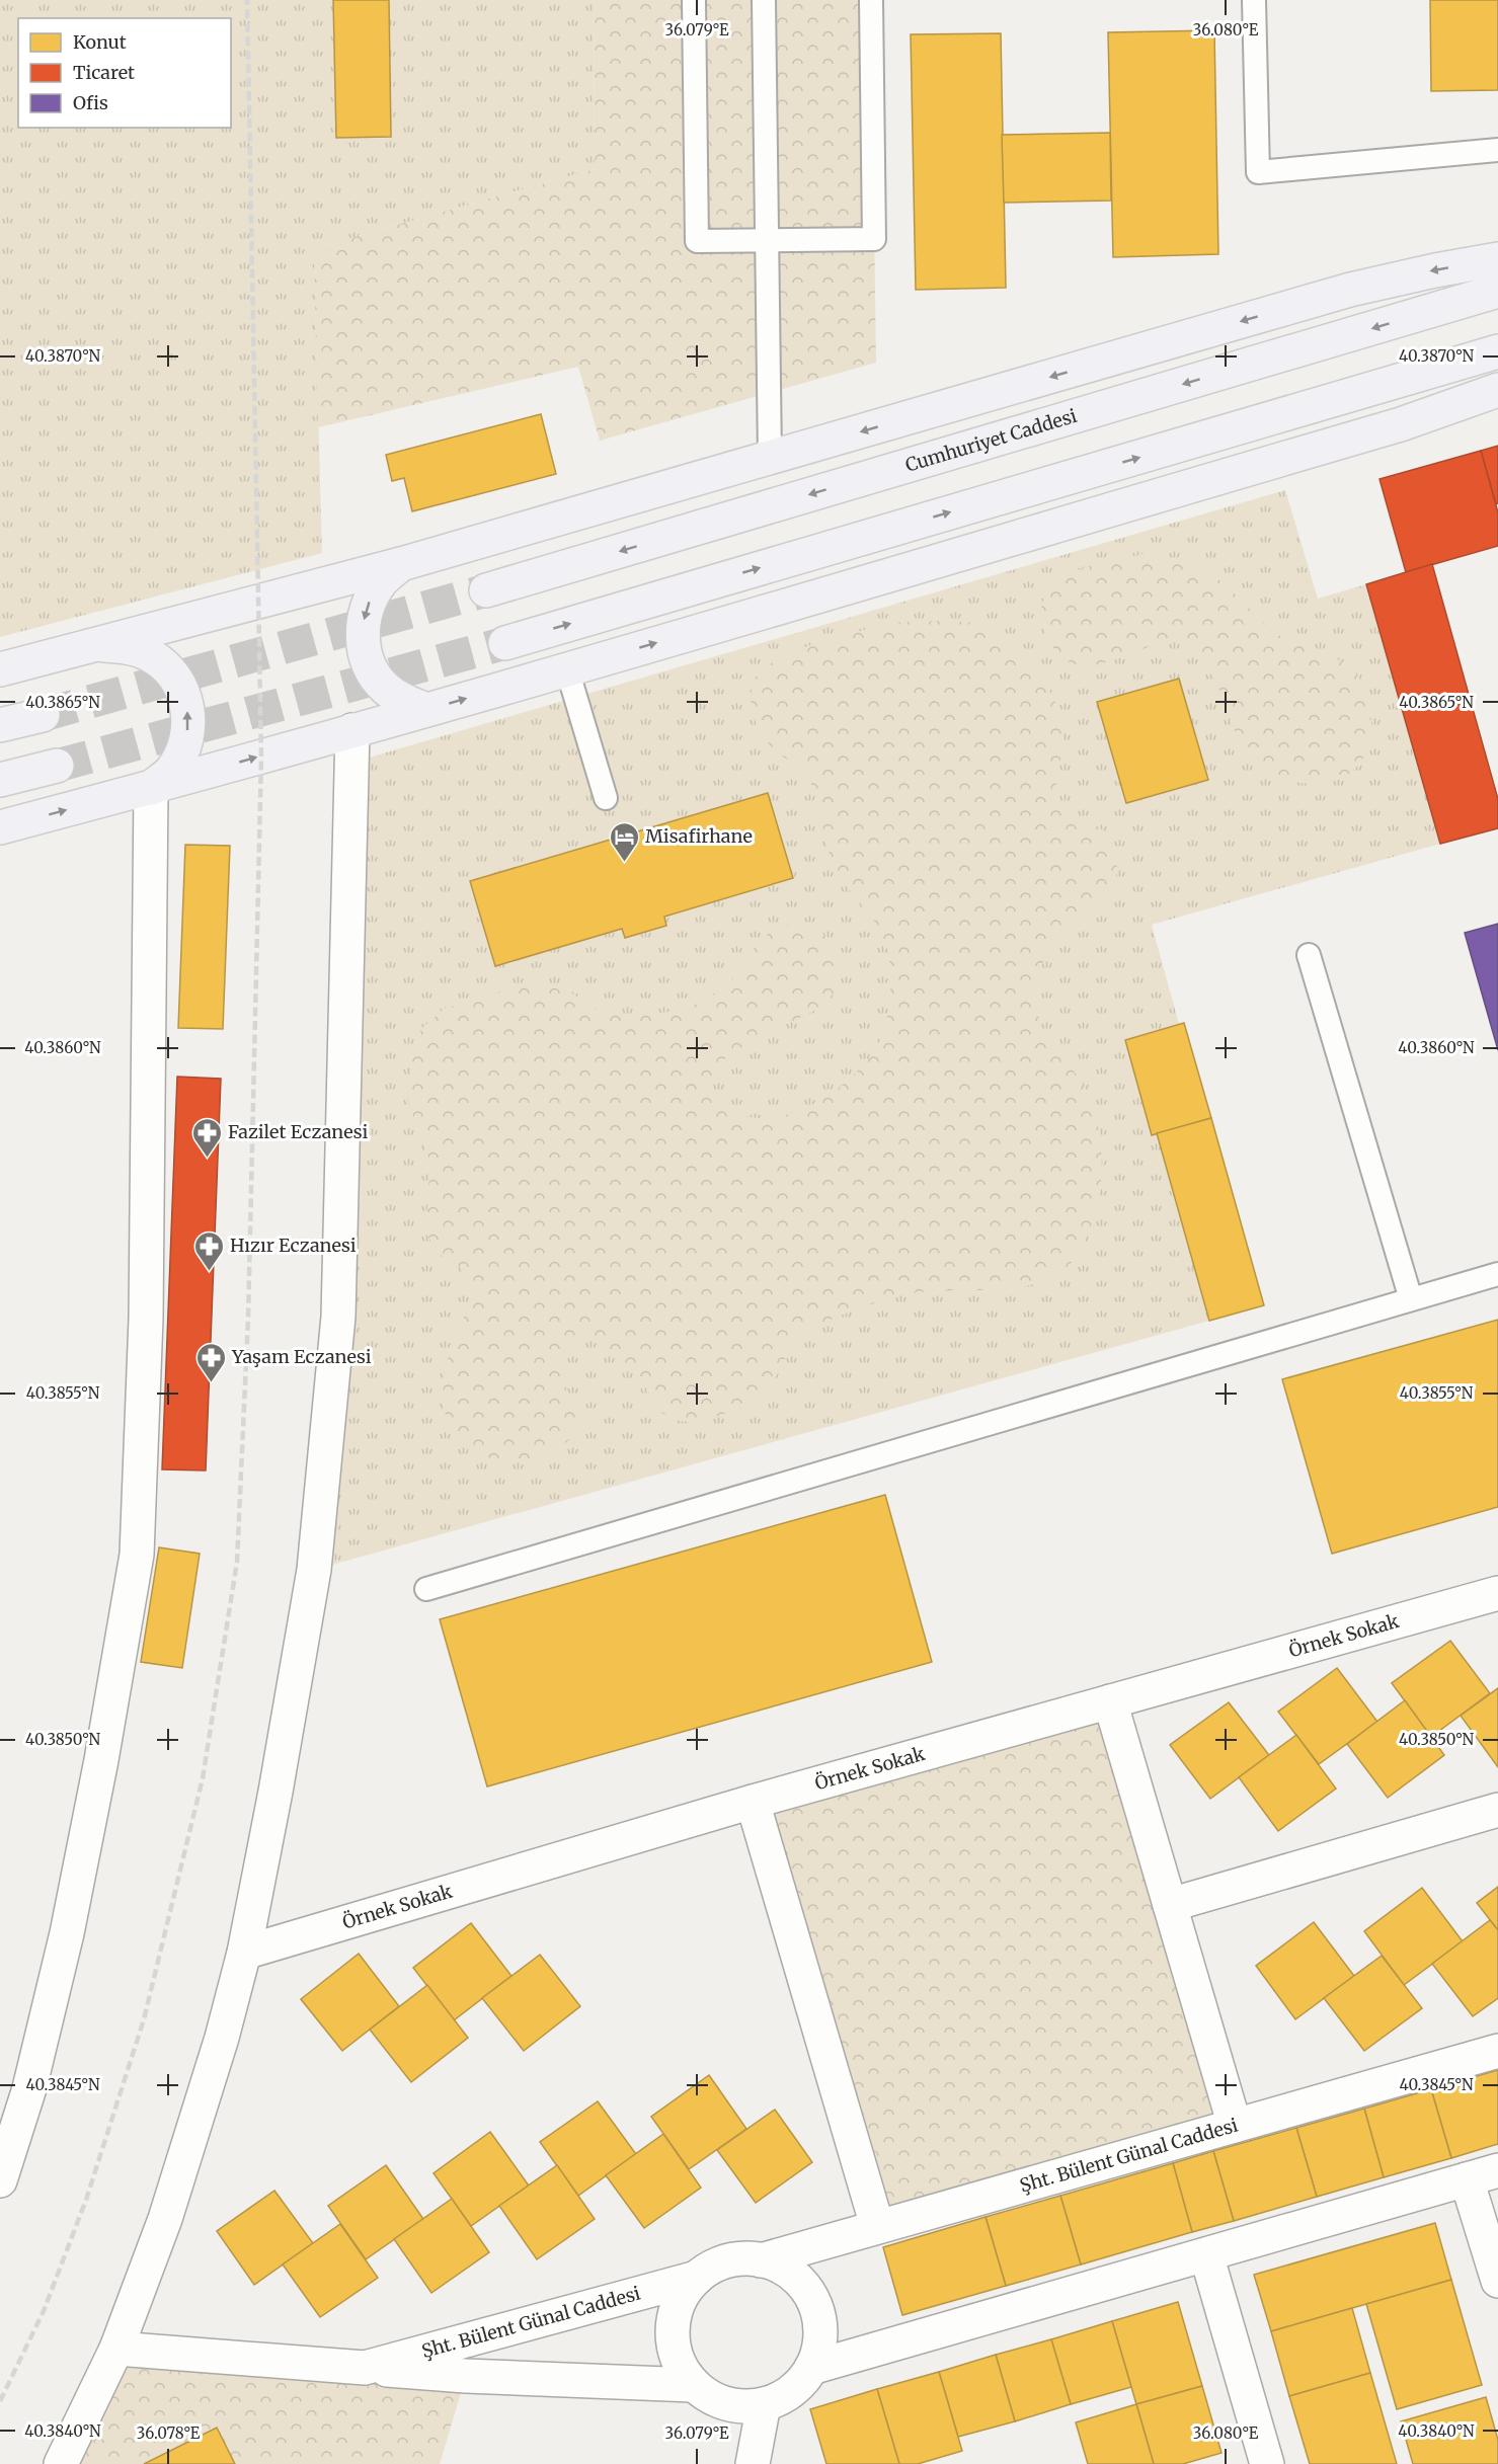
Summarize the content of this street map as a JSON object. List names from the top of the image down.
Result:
{
  "streets": {
    "highway": ["Cumhuriyet Caddesi"],
    "street": ["Örnek Sokak", "Şht. Bülent Günal Caddesi"]
  },
  "places": {
    "hotel": ["Misafirhane"],
    "pharmacy": ["Fazilet Eczanesi", "Hızır Eczanesi", "Yaşam Eczanesi"]
  },
  "legend": ["Konut", "Ticaret", "Ofis"],
  "coordinates": [
    "36.079°E",
    "36.080°E",
    "40.3870°N",
    "40.3865°N",
    "40.3860°N",
    "40.3855°N",
    "40.3850°N",
    "40.3845°N",
    "40.3840°N",
    "36.078°E"
  ]
}
